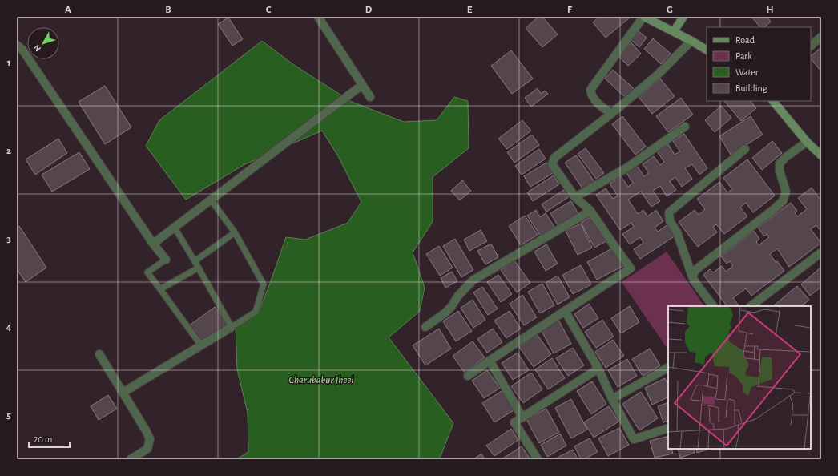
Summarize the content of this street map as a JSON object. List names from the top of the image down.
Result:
{
  "water": ["Charubabur Jheel"],
  "legend": [
    "Road",
    "Park",
    "Water",
    "Building"
  ],
  "scale_bar": "20 m",
  "north": "bottom left",
  "grid": {
    "columns": [
      "A",
      "B",
      "C",
      "D",
      "E",
      "F",
      "G",
      "H"
    ],
    "rows": [
      "1",
      "2",
      "3",
      "4",
      "5"
    ]
  }
}
